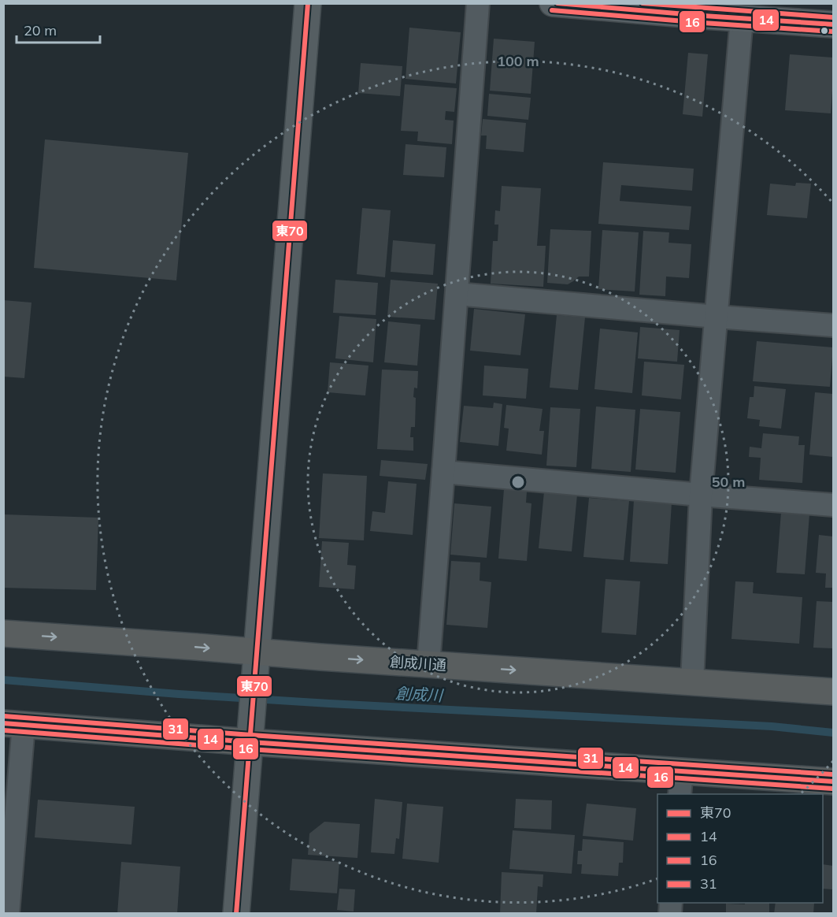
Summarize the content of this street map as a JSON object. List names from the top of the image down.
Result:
{
  "streets": {
    "highway": ["創成川通"]
  },
  "water": ["創成川"],
  "lines": [
    "transit line 東70",
    "transit line 14",
    "transit line 31",
    "transit line 16"
  ],
  "legend": [
    "東70",
    "14",
    "16",
    "31"
  ],
  "scale_bar": "20 m",
  "rings": ["100 m", "50 m"]
}
